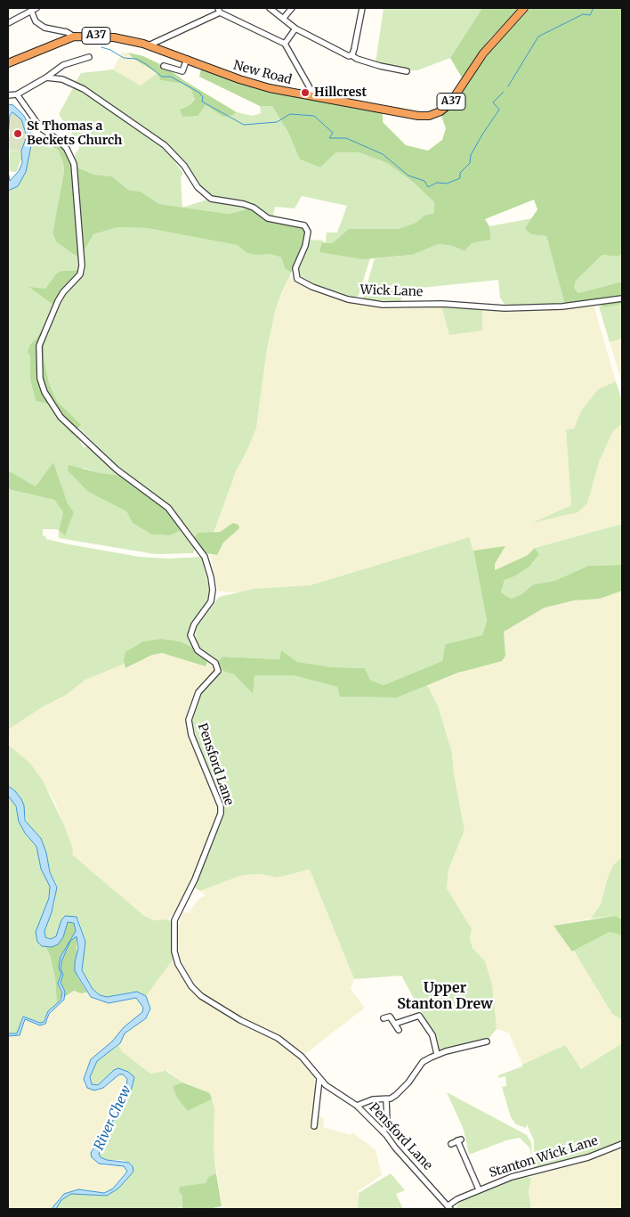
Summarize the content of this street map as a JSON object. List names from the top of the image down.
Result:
{
  "streets": {
    "highway": ["A37", "New Road"],
    "street": ["Wick Lane", "Pensford Lane", "Stanton Wick Lane"]
  },
  "crossings": [
    ["Pensford Lane", "Stanton Wick Lane"]
  ],
  "districts": ["Upper Stanton Drew"],
  "water": ["River Chew"],
  "places": ["Hillcrest", "St Thomas a Beckets Church"]
}
